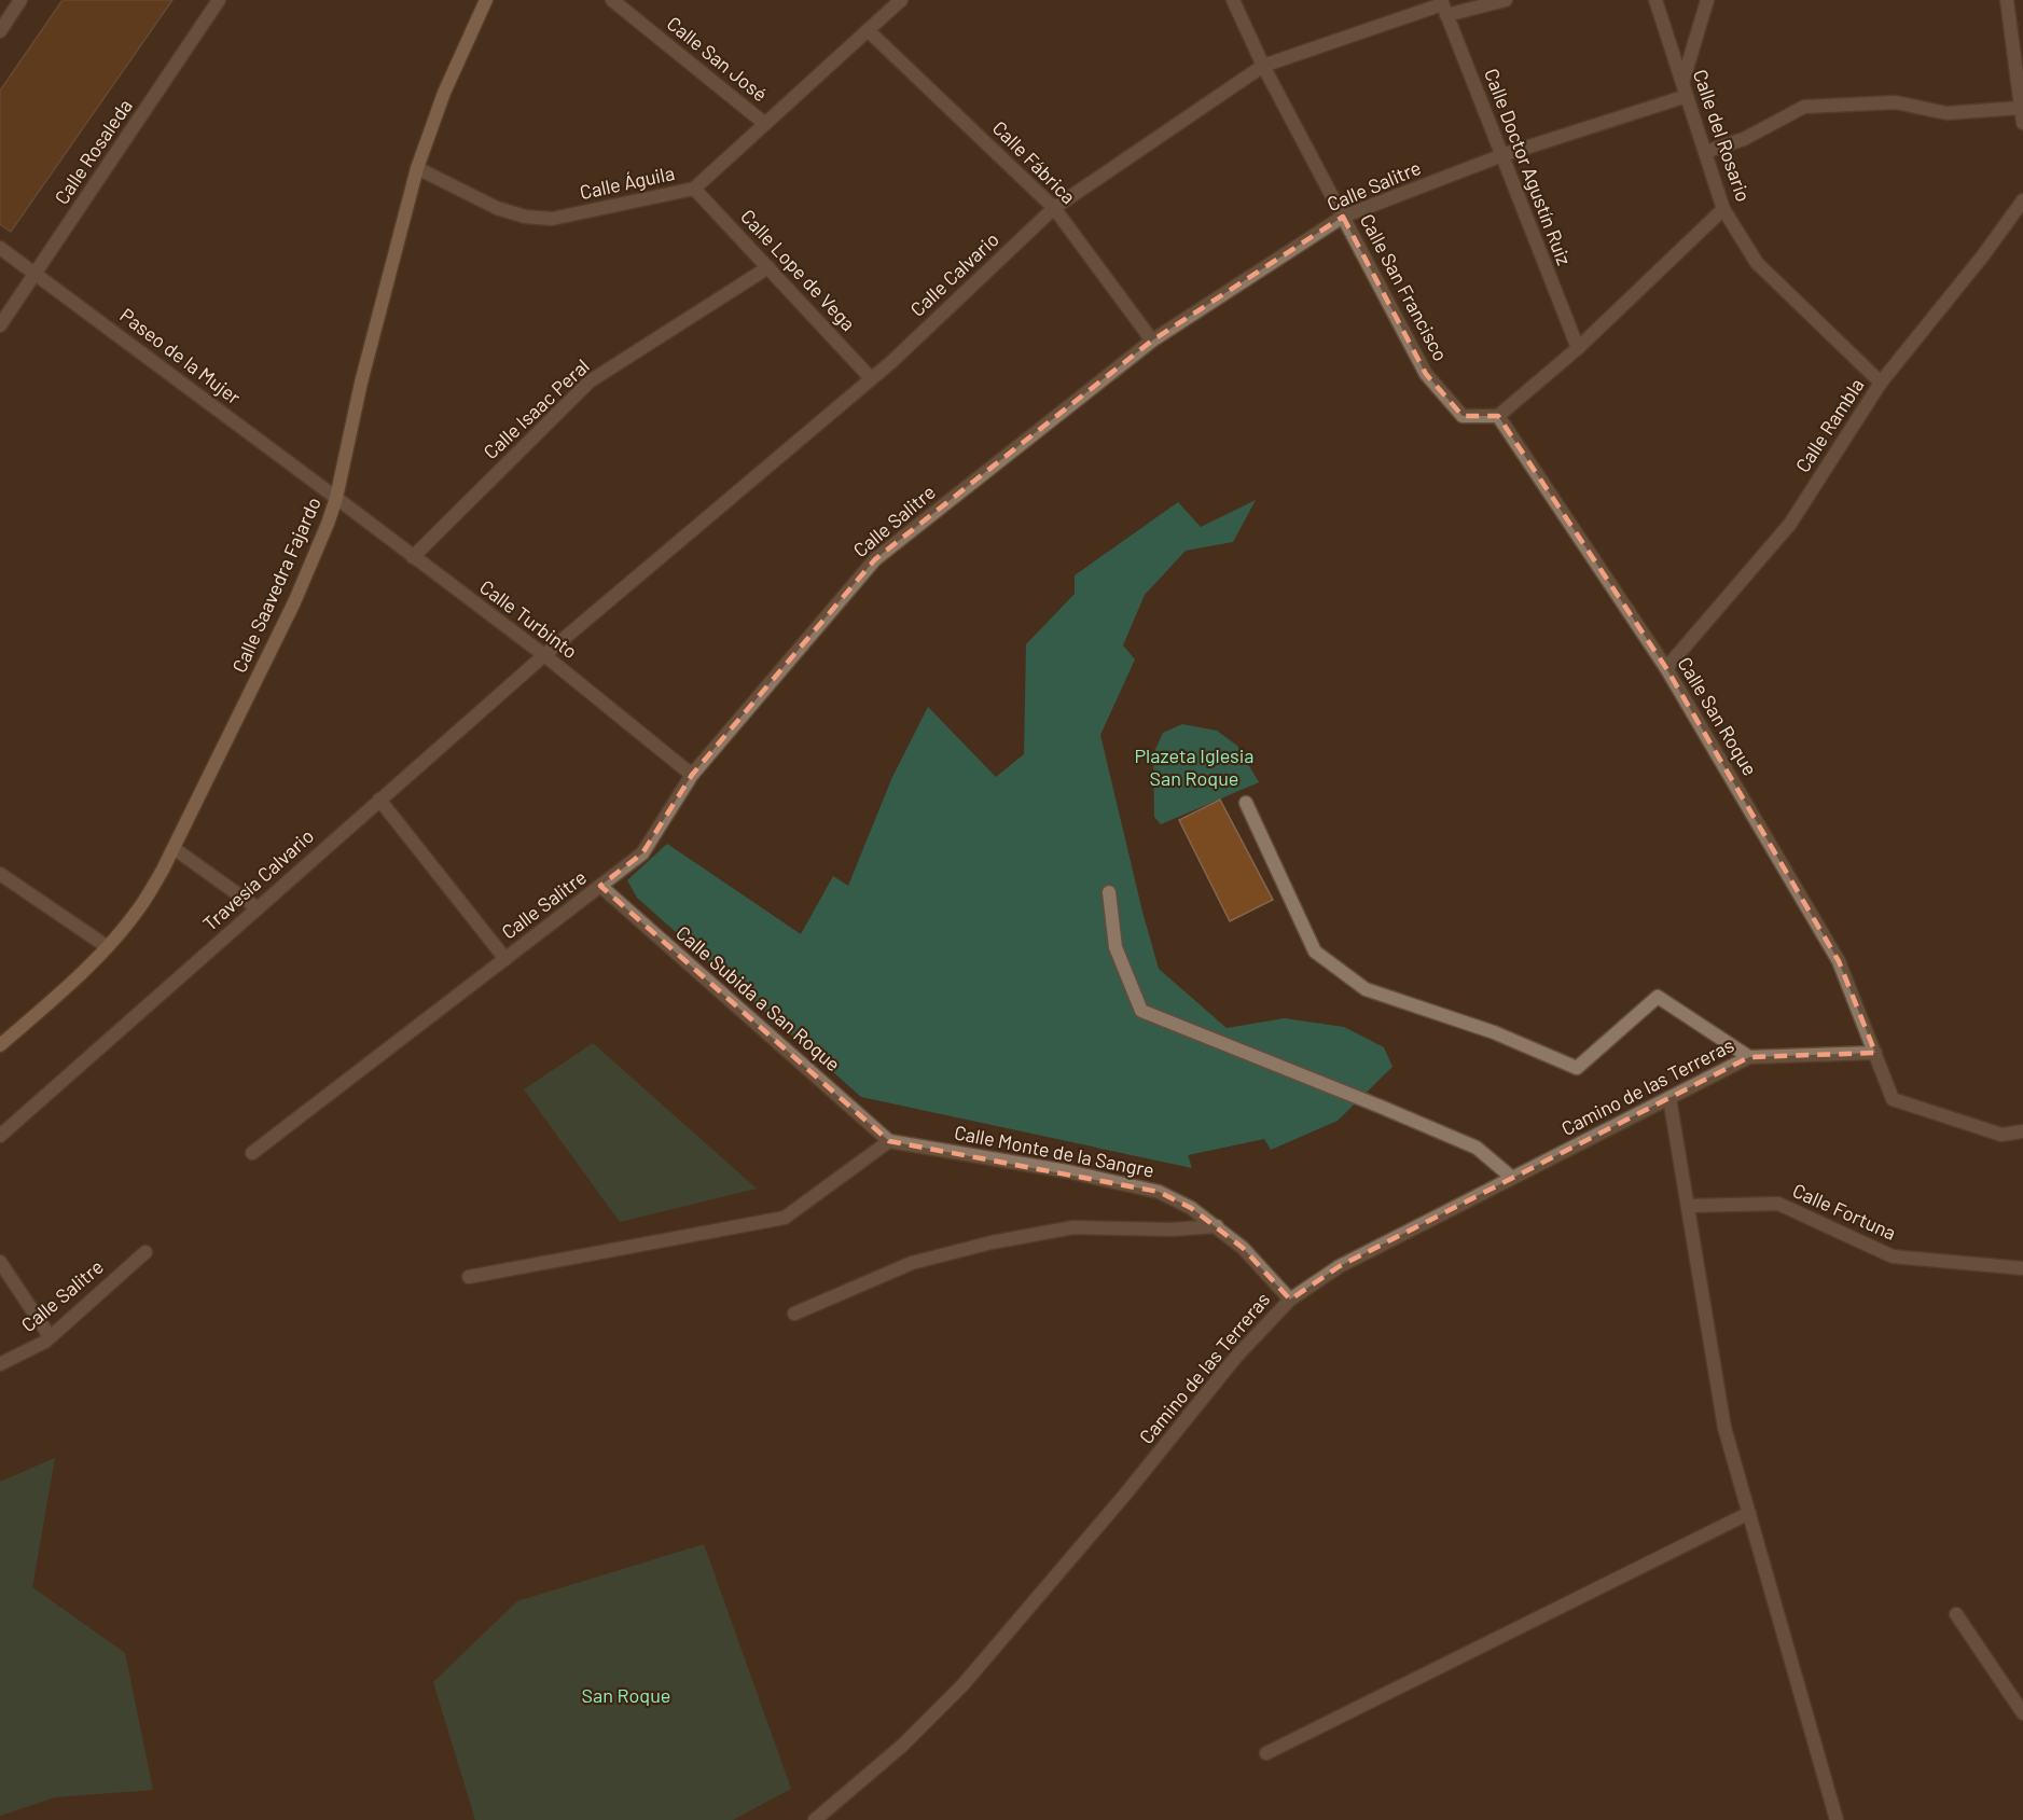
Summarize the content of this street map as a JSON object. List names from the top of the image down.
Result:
{
  "streets": {
    "main road": ["Calle Saavedra Fajardo"],
    "street": [
      "Calle San José",
      "Calle del Rosario",
      "Calle Rosaleda",
      "Calle Fábrica",
      "Calle Doctor Agustín Ruiz",
      "Calle Águila",
      "Calle Salitre",
      "Calle Lope de Vega",
      "Calle Calvario",
      "Calle San Francisco",
      "Paseo de la Mujer",
      "Calle Isaac Peral",
      "Calle Rambla",
      "Calle Turbinto",
      "Calle San Roque",
      "Travesía Calvario",
      "Calle Subida a San Roque",
      "Camino de las Terreras",
      "Calle Monte de la Sangre",
      "Calle Fortuna"
    ]
  },
  "crossings": [
    ["Calle San José", "Calle Águila"],
    ["Calle del Rosario", "Calle Salitre"],
    ["Calle del Rosario", "Calle Rambla"],
    ["Calle Rosaleda", "Paseo de la Mujer"],
    ["Calle Fábrica", "Calle Águila"],
    ["Calle Fábrica", "Calle Salitre"],
    ["Calle Fábrica", "Calle Calvario"],
    ["Calle Doctor Agustín Ruiz", "Calle Salitre"],
    ["Calle Doctor Agustín Ruiz", "Calle Calvario"],
    ["Calle Águila", "Calle Lope de Vega"],
    ["Calle Águila", "Calle Saavedra Fajardo"],
    ["Calle Salitre", "Calle San Francisco"],
    ["Calle Salitre", "Calle Turbinto"],
    ["Calle Salitre", "Calle Subida a San Roque"],
    ["Calle Lope de Vega", "Calle Calvario"],
    ["Calle Lope de Vega", "Calle Isaac Peral"],
    ["Calle Calvario", "Calle San Francisco"],
    ["Calle Calvario", "Calle Turbinto"],
    ["Calle Calvario", "Travesía Calvario"],
    ["Calle San Francisco", "Calle San Roque"],
    ["Paseo de la Mujer", "Calle Saavedra Fajardo"],
    ["Paseo de la Mujer", "Calle Turbinto"],
    ["Calle Isaac Peral", "Calle Turbinto"],
    ["Calle Rambla", "Calle San Roque"],
    ["Calle Saavedra Fajardo", "Calle Turbinto"],
    ["Calle Turbinto", "Travesía Calvario"],
    ["Calle San Roque", "Camino de las Terreras"],
    ["Calle Subida a San Roque", "Calle Monte de la Sangre"],
    ["Camino de las Terreras", "Calle Monte de la Sangre"]
  ],
  "parks": ["Plazeta Iglesia San Roque", "San Roque"]
}
